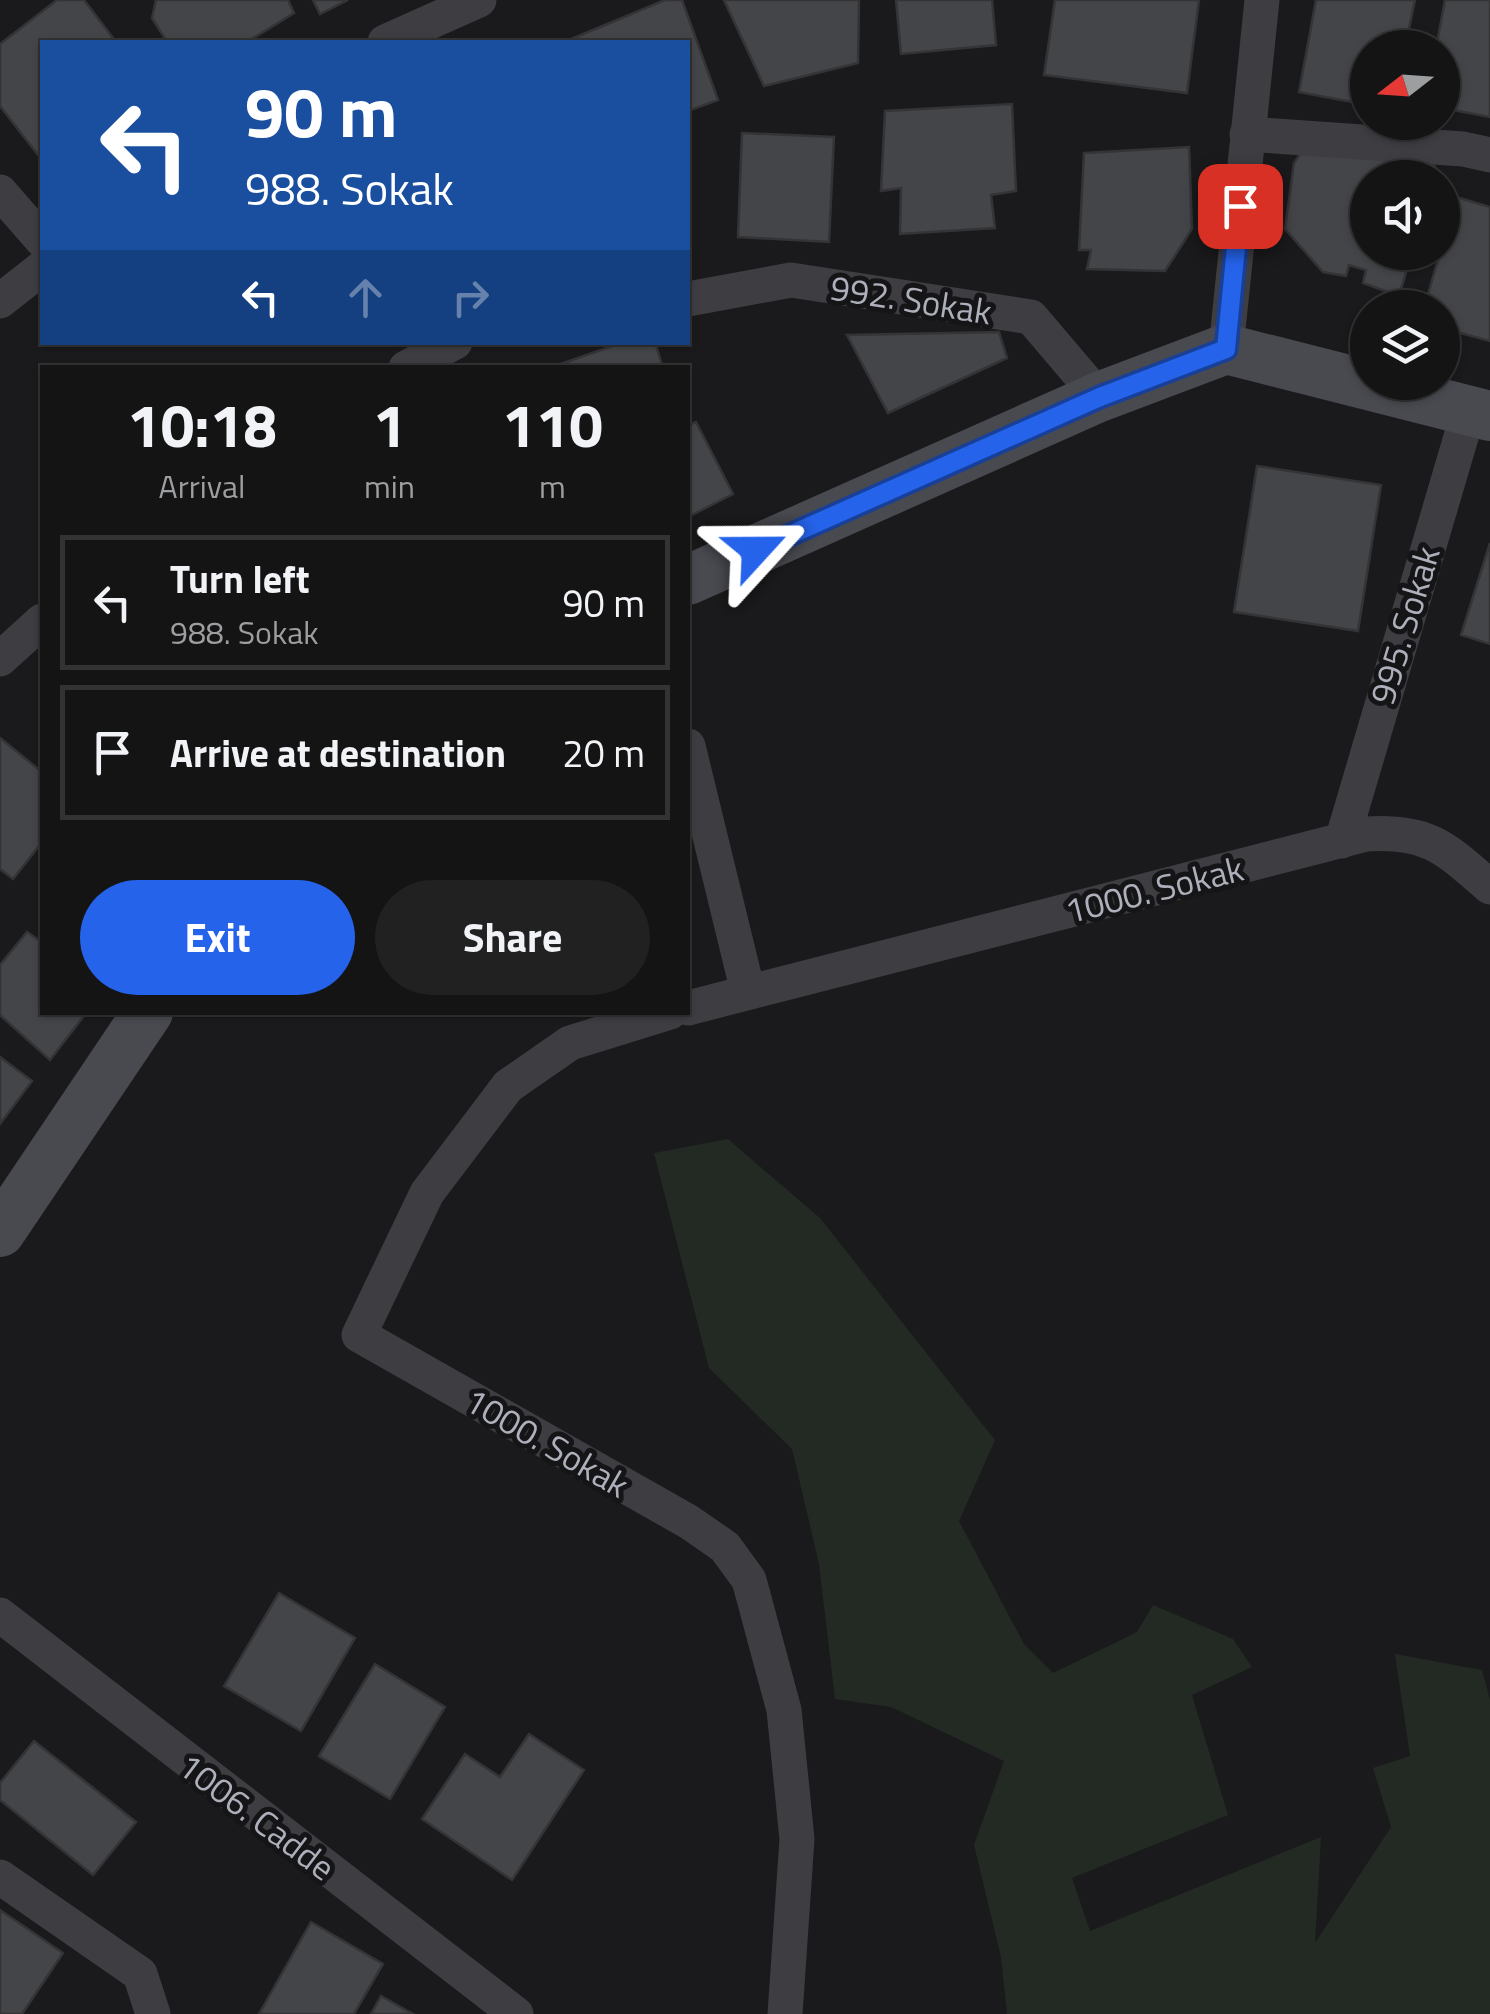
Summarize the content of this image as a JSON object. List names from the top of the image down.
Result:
{
  "streets": {
    "street": [
      "992. Sokak",
      "995. Sokak",
      "1000. Sokak",
      "1006. Cadde"
    ]
  },
  "crossings": [
    ["995. Sokak", "1000. Sokak"]
  ],
  "north": "left",
  "page": {
    "turn": ["90 m", "988. Sokak"],
    "eta": [
      "10:18",
      "Arrival",
      "1",
      "min",
      "110",
      "m"
    ],
    "list": [
      {
        "name": "Turn left",
        "note": "988. Sokak",
        "value": "90 m"
      },
      {
        "name": "Arrive at destination",
        "value": "20 m"
      }
    ],
    "buttons": ["Exit", "Share"]
  }
}
